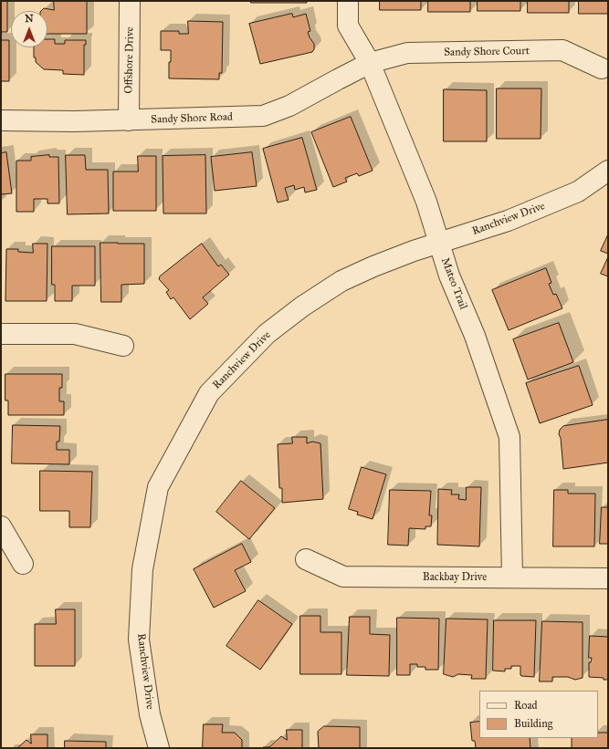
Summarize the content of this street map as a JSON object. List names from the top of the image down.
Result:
{
  "streets": {
    "street": [
      "Sandy Shore Court",
      "Offshore Drive",
      "Sandy Shore Road",
      "Ranchview Drive",
      "Mateo Trail",
      "Backbay Drive"
    ]
  },
  "crossings": [
    ["Sandy Shore Court", "Sandy Shore Road"],
    ["Sandy Shore Court", "Mateo Trail"],
    ["Offshore Drive", "Sandy Shore Road"],
    ["Sandy Shore Road", "Mateo Trail"],
    ["Ranchview Drive", "Mateo Trail"],
    ["Mateo Trail", "Backbay Drive"]
  ],
  "legend": ["Road", "Building"],
  "north": "top"
}
